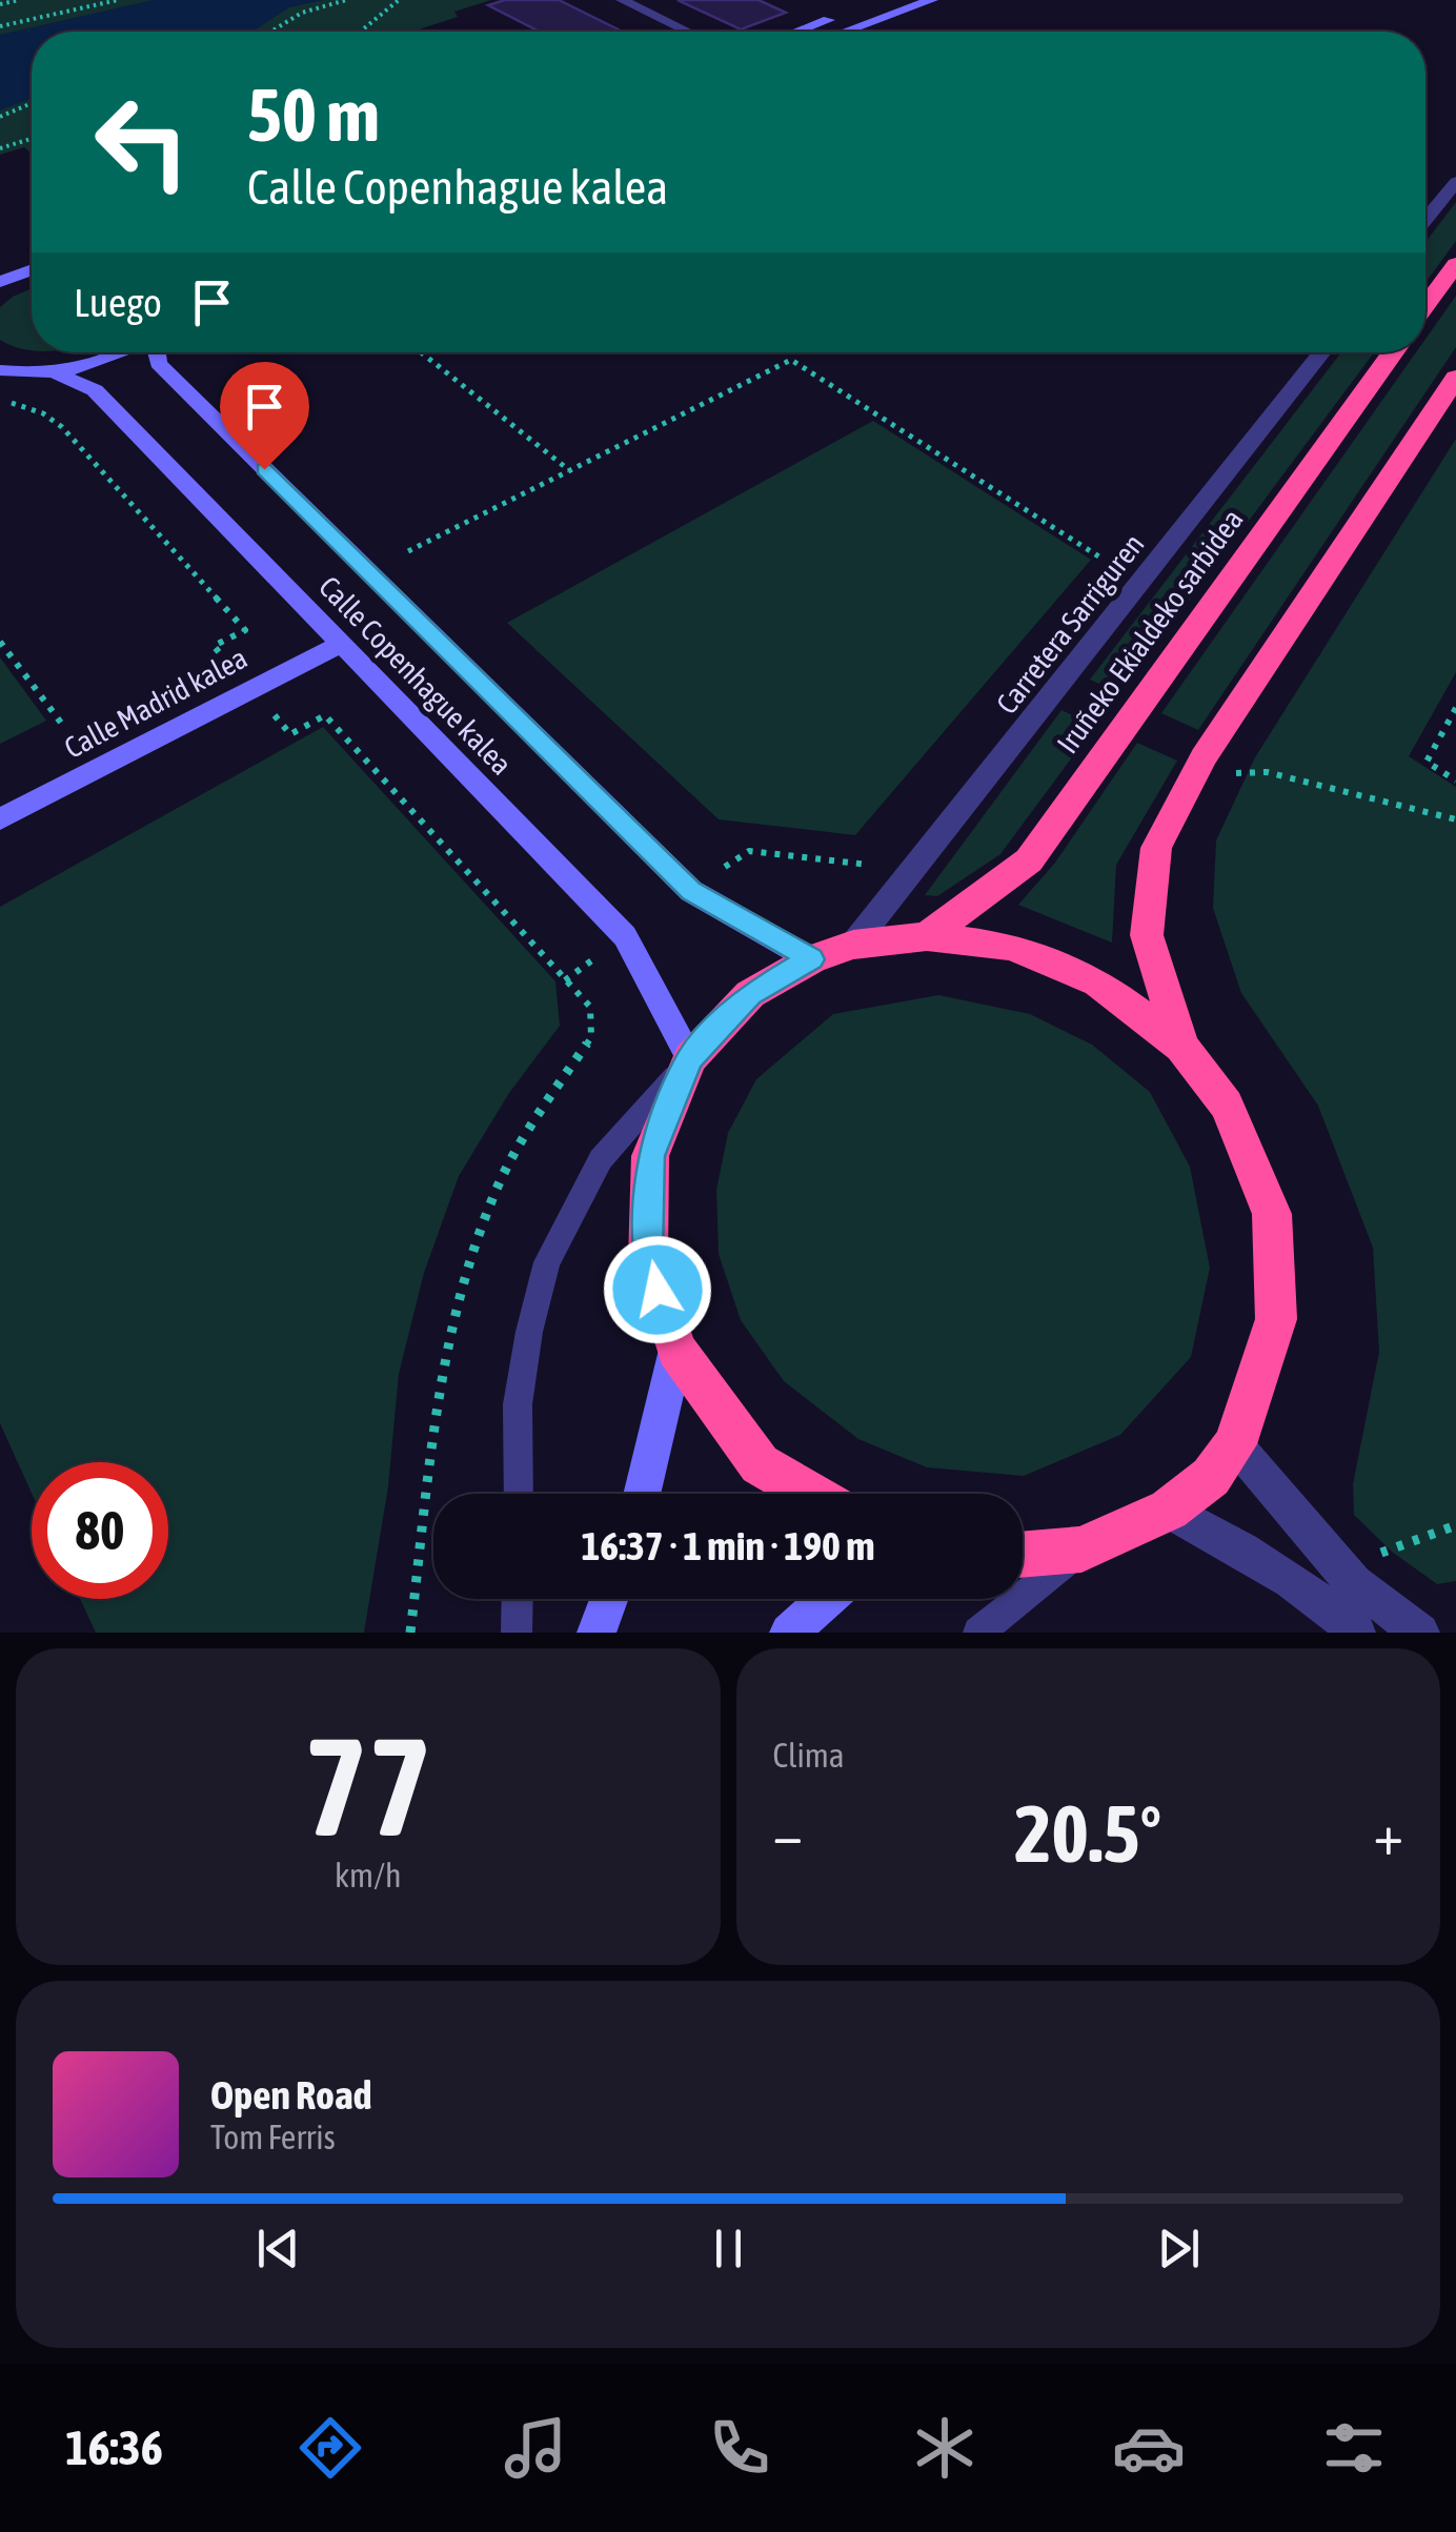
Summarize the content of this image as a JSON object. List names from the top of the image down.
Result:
{
  "streets": {
    "highway": ["Iruñeko Ekialdeko sarbidea"],
    "street": ["Carretera Sarriguren", "Calle Copenhague kalea", "Calle Madrid kalea"]
  },
  "crossings": [
    ["Calle Copenhague kalea", "Calle Madrid kalea"]
  ],
  "page": {
    "turn": ["50 m", "Calle Copenhague kalea"],
    "then": "Luego",
    "limit": "80",
    "trip": "16:37 · 1 min · 190 m",
    "tile": [
      ["77", "km/h"],
      "Clima"
    ],
    "heat": ["−", "20.5°", "+"],
    "song": ["Open Road", "Tom Ferris"],
    "tabs": "16:36"
  }
}
